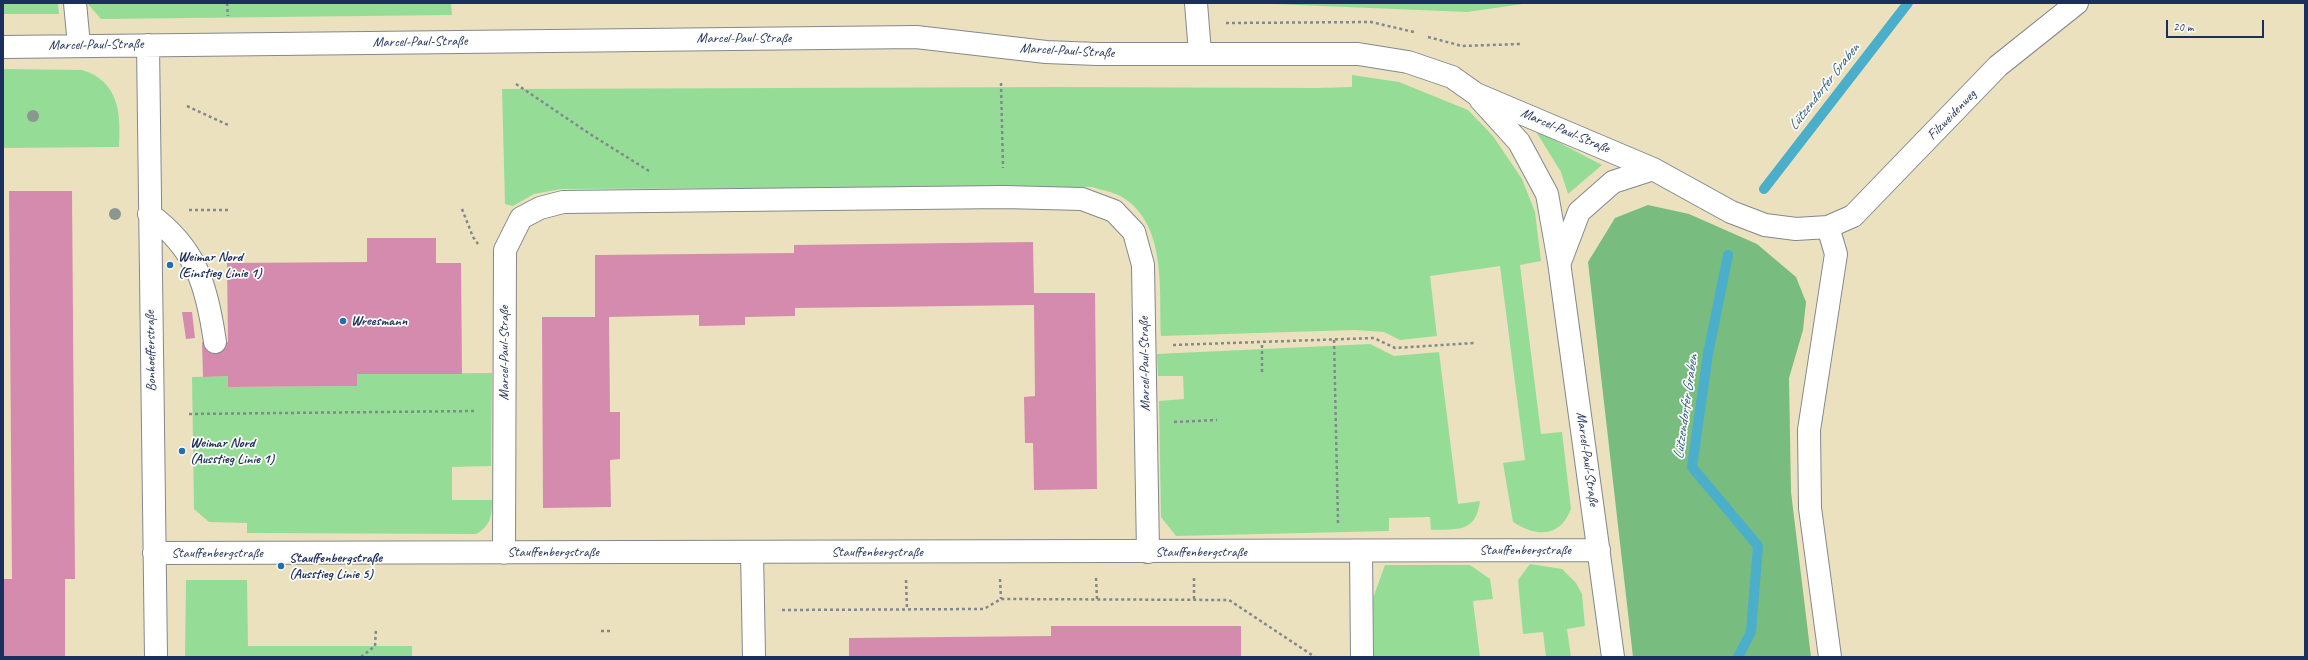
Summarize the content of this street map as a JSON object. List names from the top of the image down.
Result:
{
  "streets": {
    "street": [
      "Marcel-Paul-Straße",
      "Filzweidenweg",
      "Bonhoefferstraße",
      "Stauffenbergstraße"
    ]
  },
  "crossings": [
    ["Marcel-Paul-Straße", "Filzweidenweg"],
    ["Marcel-Paul-Straße", "Bonhoefferstraße"],
    ["Marcel-Paul-Straße", "Stauffenbergstraße"],
    ["Bonhoefferstraße", "Stauffenbergstraße"]
  ],
  "water": ["Lützendorfer Graben"],
  "places": [
    "Weimar Nord (Einstieg Linie 1)",
    "Wreesmann",
    "Weimar Nord (Ausstieg Linie 1)",
    "Stauffenbergstraße (Ausstieg Linie 5)"
  ],
  "scale_bar": "20 m"
}
